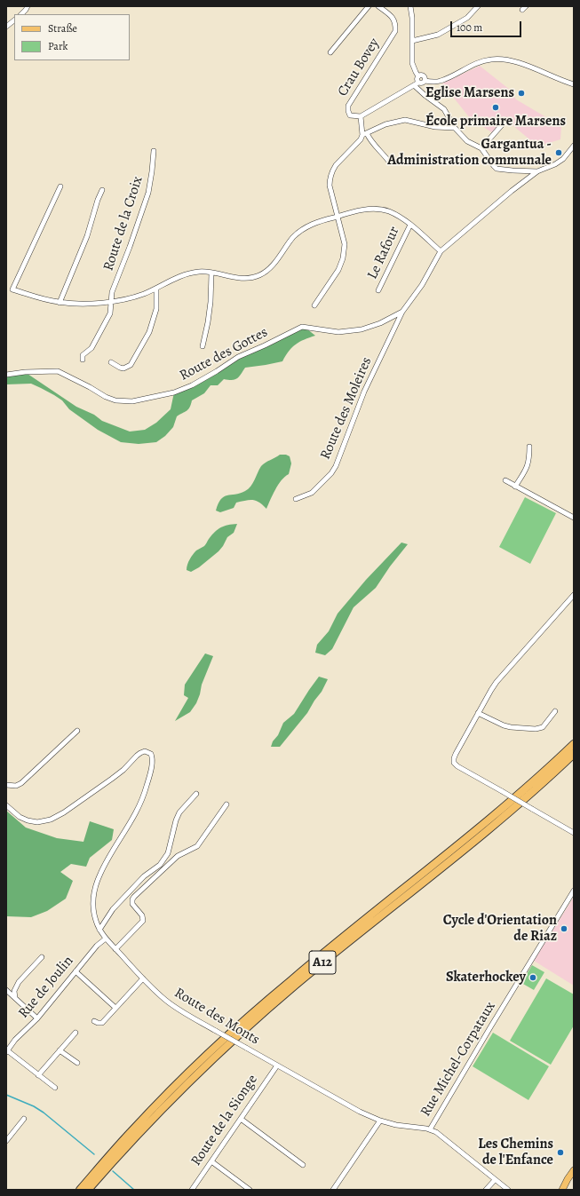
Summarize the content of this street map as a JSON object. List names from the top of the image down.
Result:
{
  "streets": {
    "highway": ["A12"],
    "street": [
      "Crau Bovey",
      "Route de la Croix",
      "Le Rafour",
      "Route des Gottes",
      "Route des Moleires",
      "Rue de Joulin",
      "Route des Monts",
      "Rue Michel-Corpataux",
      "Route de la Sionge"
    ]
  },
  "crossings": [
    ["Route des Gottes", "Route des Moleires"],
    ["Rue de Joulin", "Route des Monts"],
    ["Route des Monts", "Rue Michel-Corpataux"],
    ["Route des Monts", "Route de la Sionge"]
  ],
  "places": [
    "Eglise Marsens",
    "École primaire Marsens",
    "Gargantua - Administration communale",
    "Cycle d'Orientation de Riaz",
    "Skaterhockey",
    "Les Chemins de l'Enfance"
  ],
  "legend": ["Straße", "Park"],
  "scale_bar": "100 m"
}
